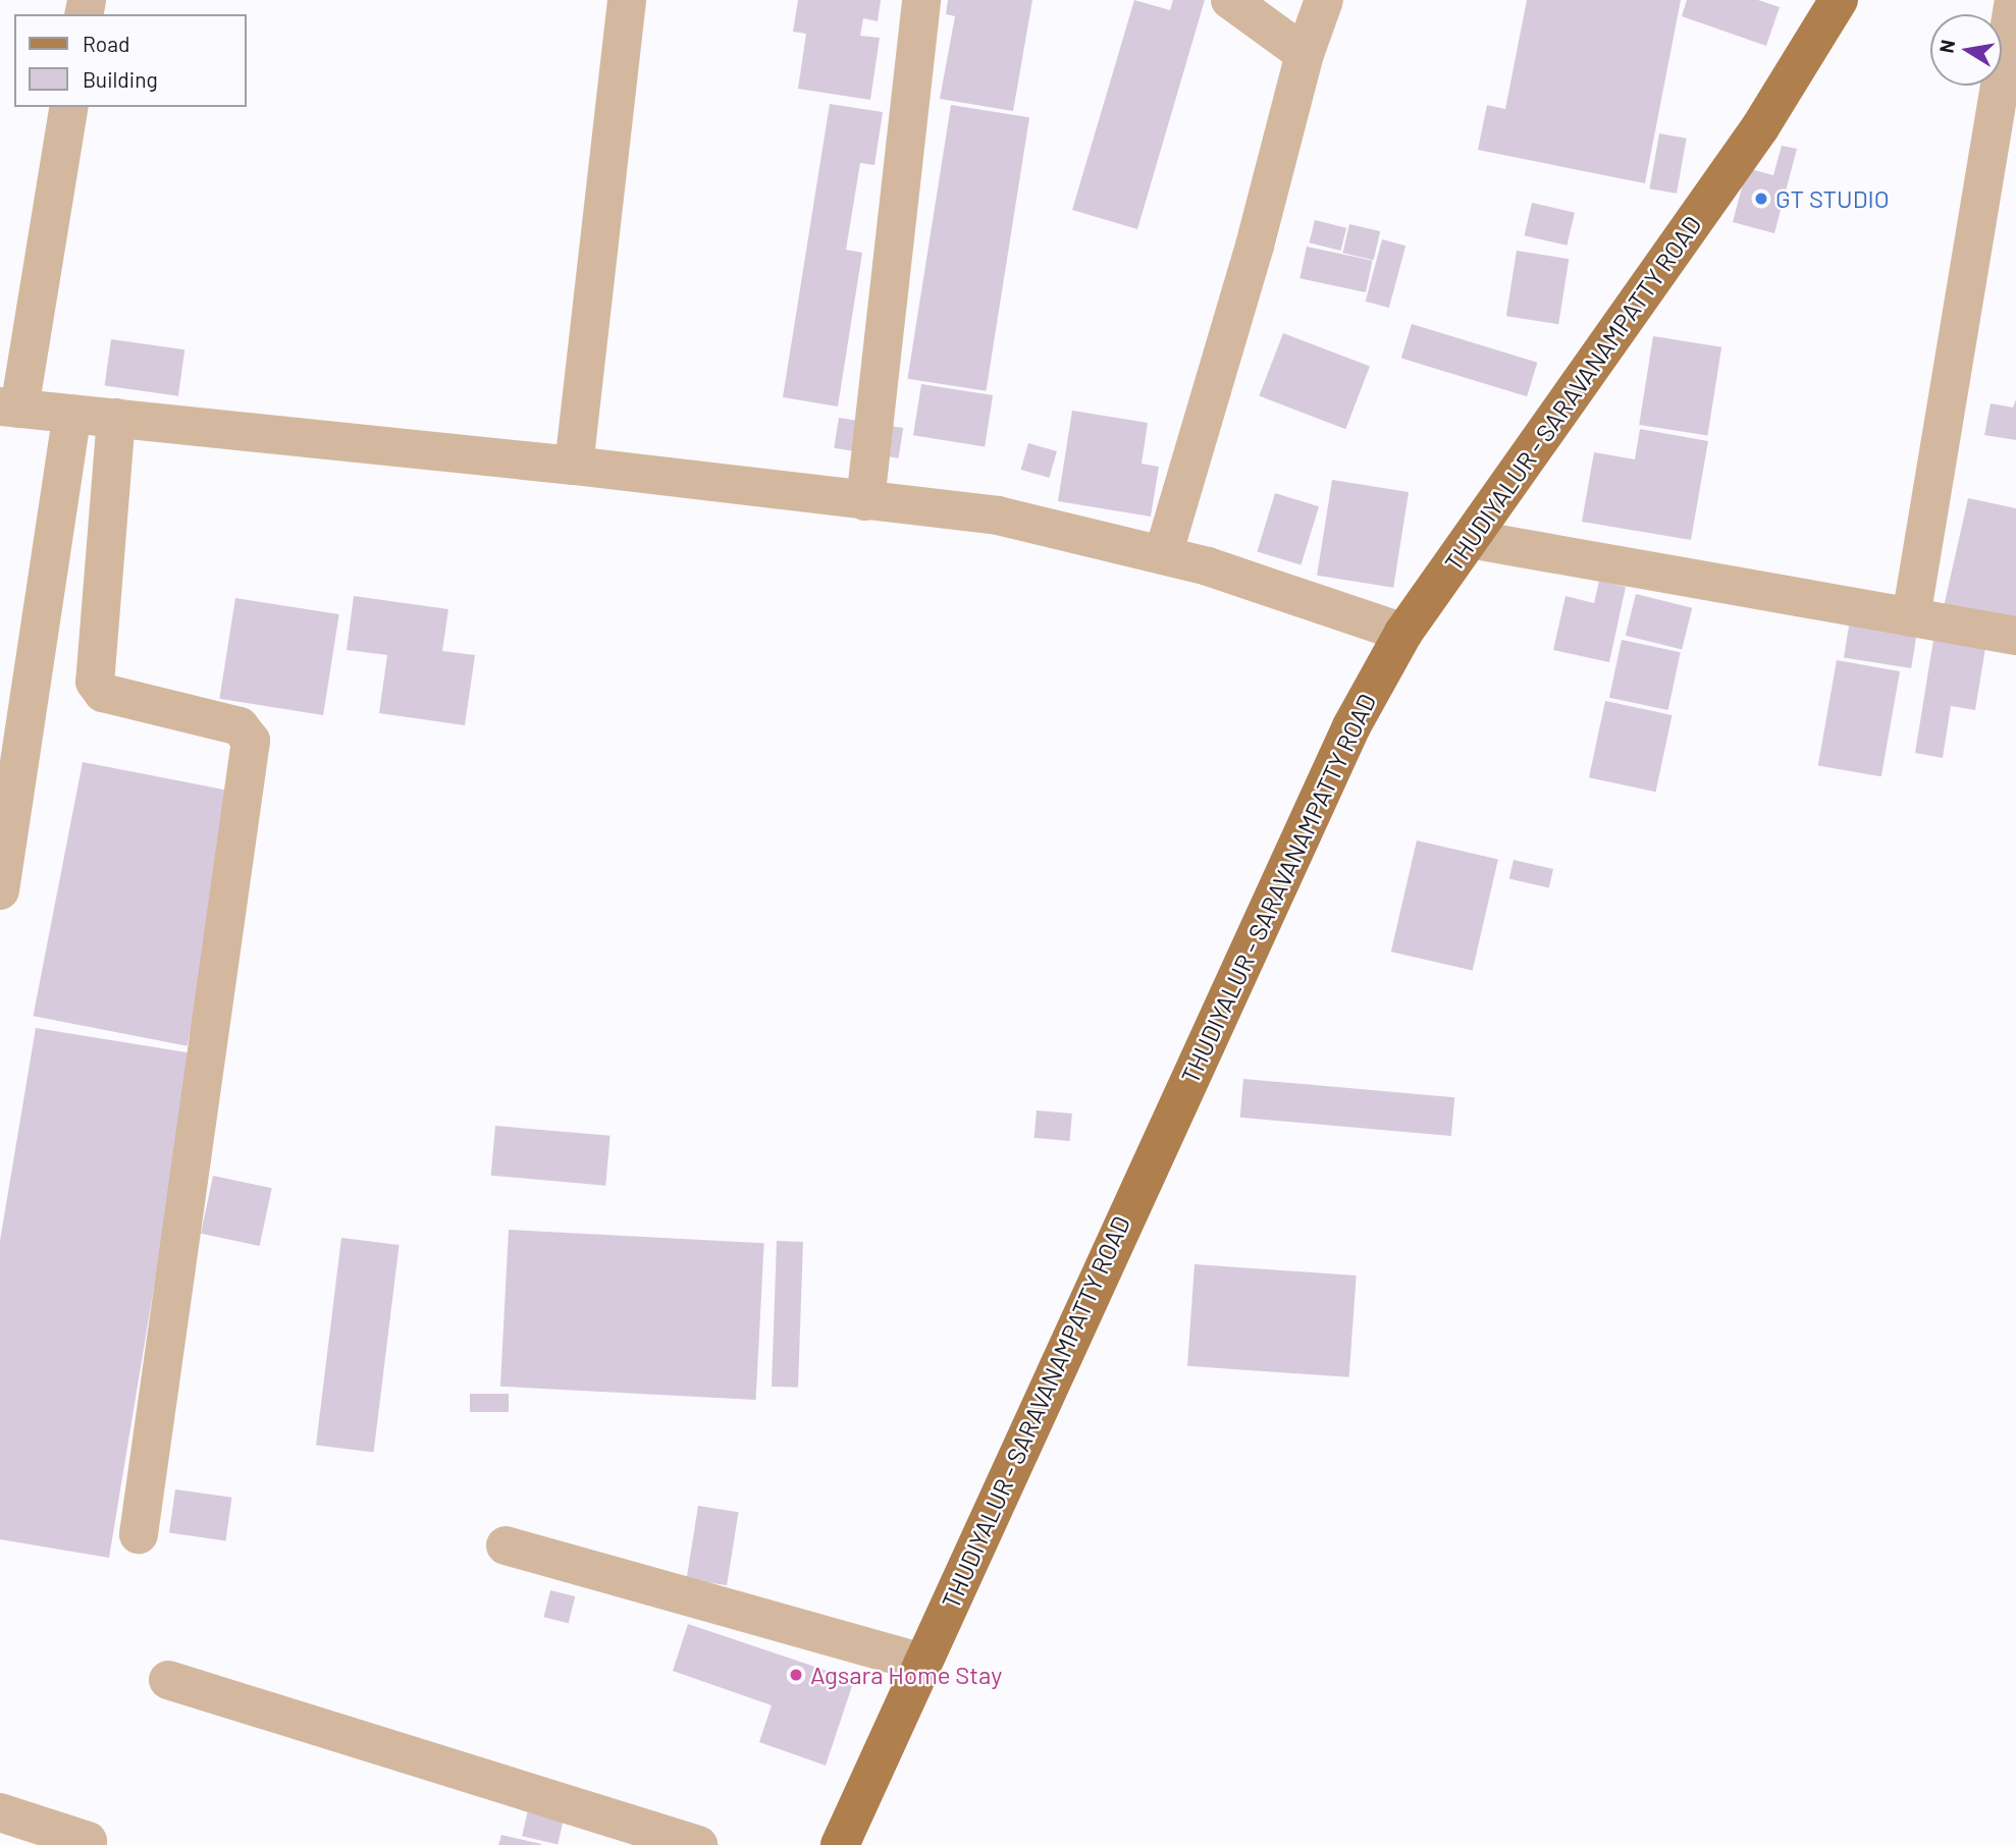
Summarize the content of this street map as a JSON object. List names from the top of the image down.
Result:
{
  "streets": {
    "main road": ["THUDIYALUR - SARAVANAMPATTY ROAD"]
  },
  "places": ["GT STUDIO", "Agsara Home Stay"],
  "legend": ["Road", "Building"],
  "north": "left"
}
